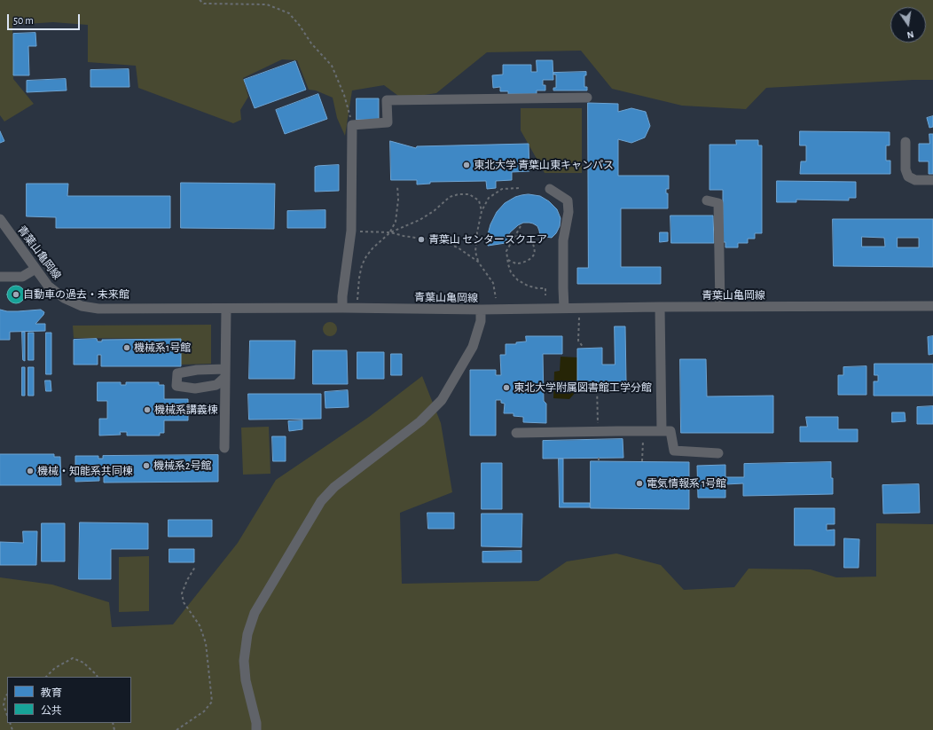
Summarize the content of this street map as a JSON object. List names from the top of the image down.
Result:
{
  "streets": {
    "street": ["青葉山亀岡線"]
  },
  "places": [
    "東北大学 青葉山東キャンパス",
    "青葉山 センタースクエア",
    "自動車の過去・未来館",
    "機械系1号館",
    "東北大学附属図書館工学分館",
    "機械系講義棟",
    "機械系2号館",
    "機械・知能系共同棟",
    "電気情報系 1号館"
  ],
  "legend": ["教育", "公共"],
  "scale_bar": "50 m",
  "north": "bottom"
}
